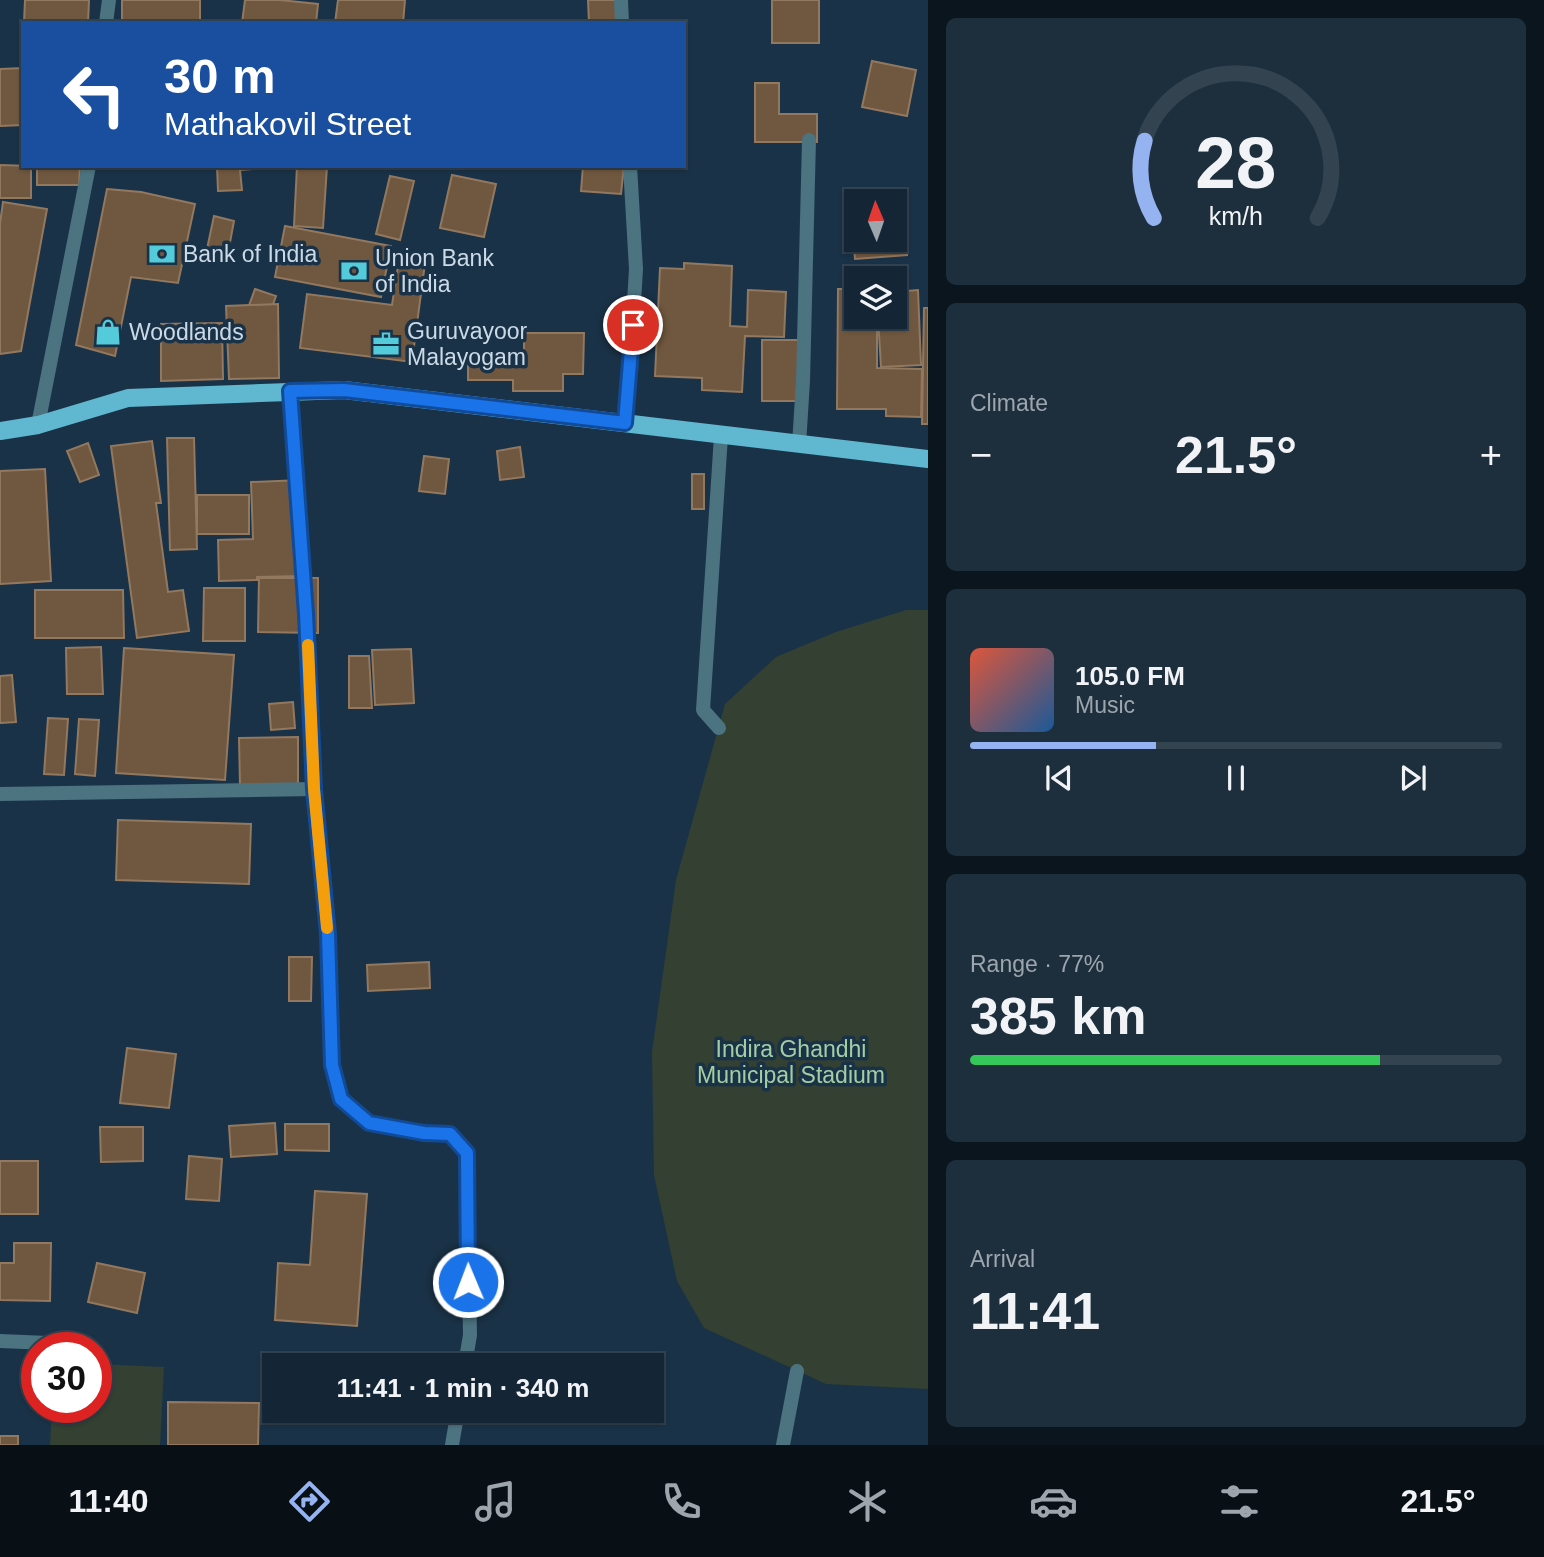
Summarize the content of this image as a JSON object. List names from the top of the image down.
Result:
{
  "parks": ["Indira Ghandhi Municipal Stadium"],
  "places": {
    "bank": ["Bank of India", "Union Bank of India"],
    "shop": ["Woodlands"],
    "office": ["Guruvayoor Malayogam"]
  },
  "north": "top",
  "page": {
    "turn": ["30 m", "Mathakovil Street"],
    "tile": [
      "Climate",
      ["Range · 77%", "385 km"],
      ["Arrival", "11:41"]
    ],
    "heat": ["−", "21.5°", "+"],
    "song": ["105.0 FM", "Music"],
    "limit": "30",
    "trip": "11:41 · 1 min · 340 m",
    "tabs": ["11:40", "21.5°"],
    "gauge": ["28", "km/h"]
  }
}
